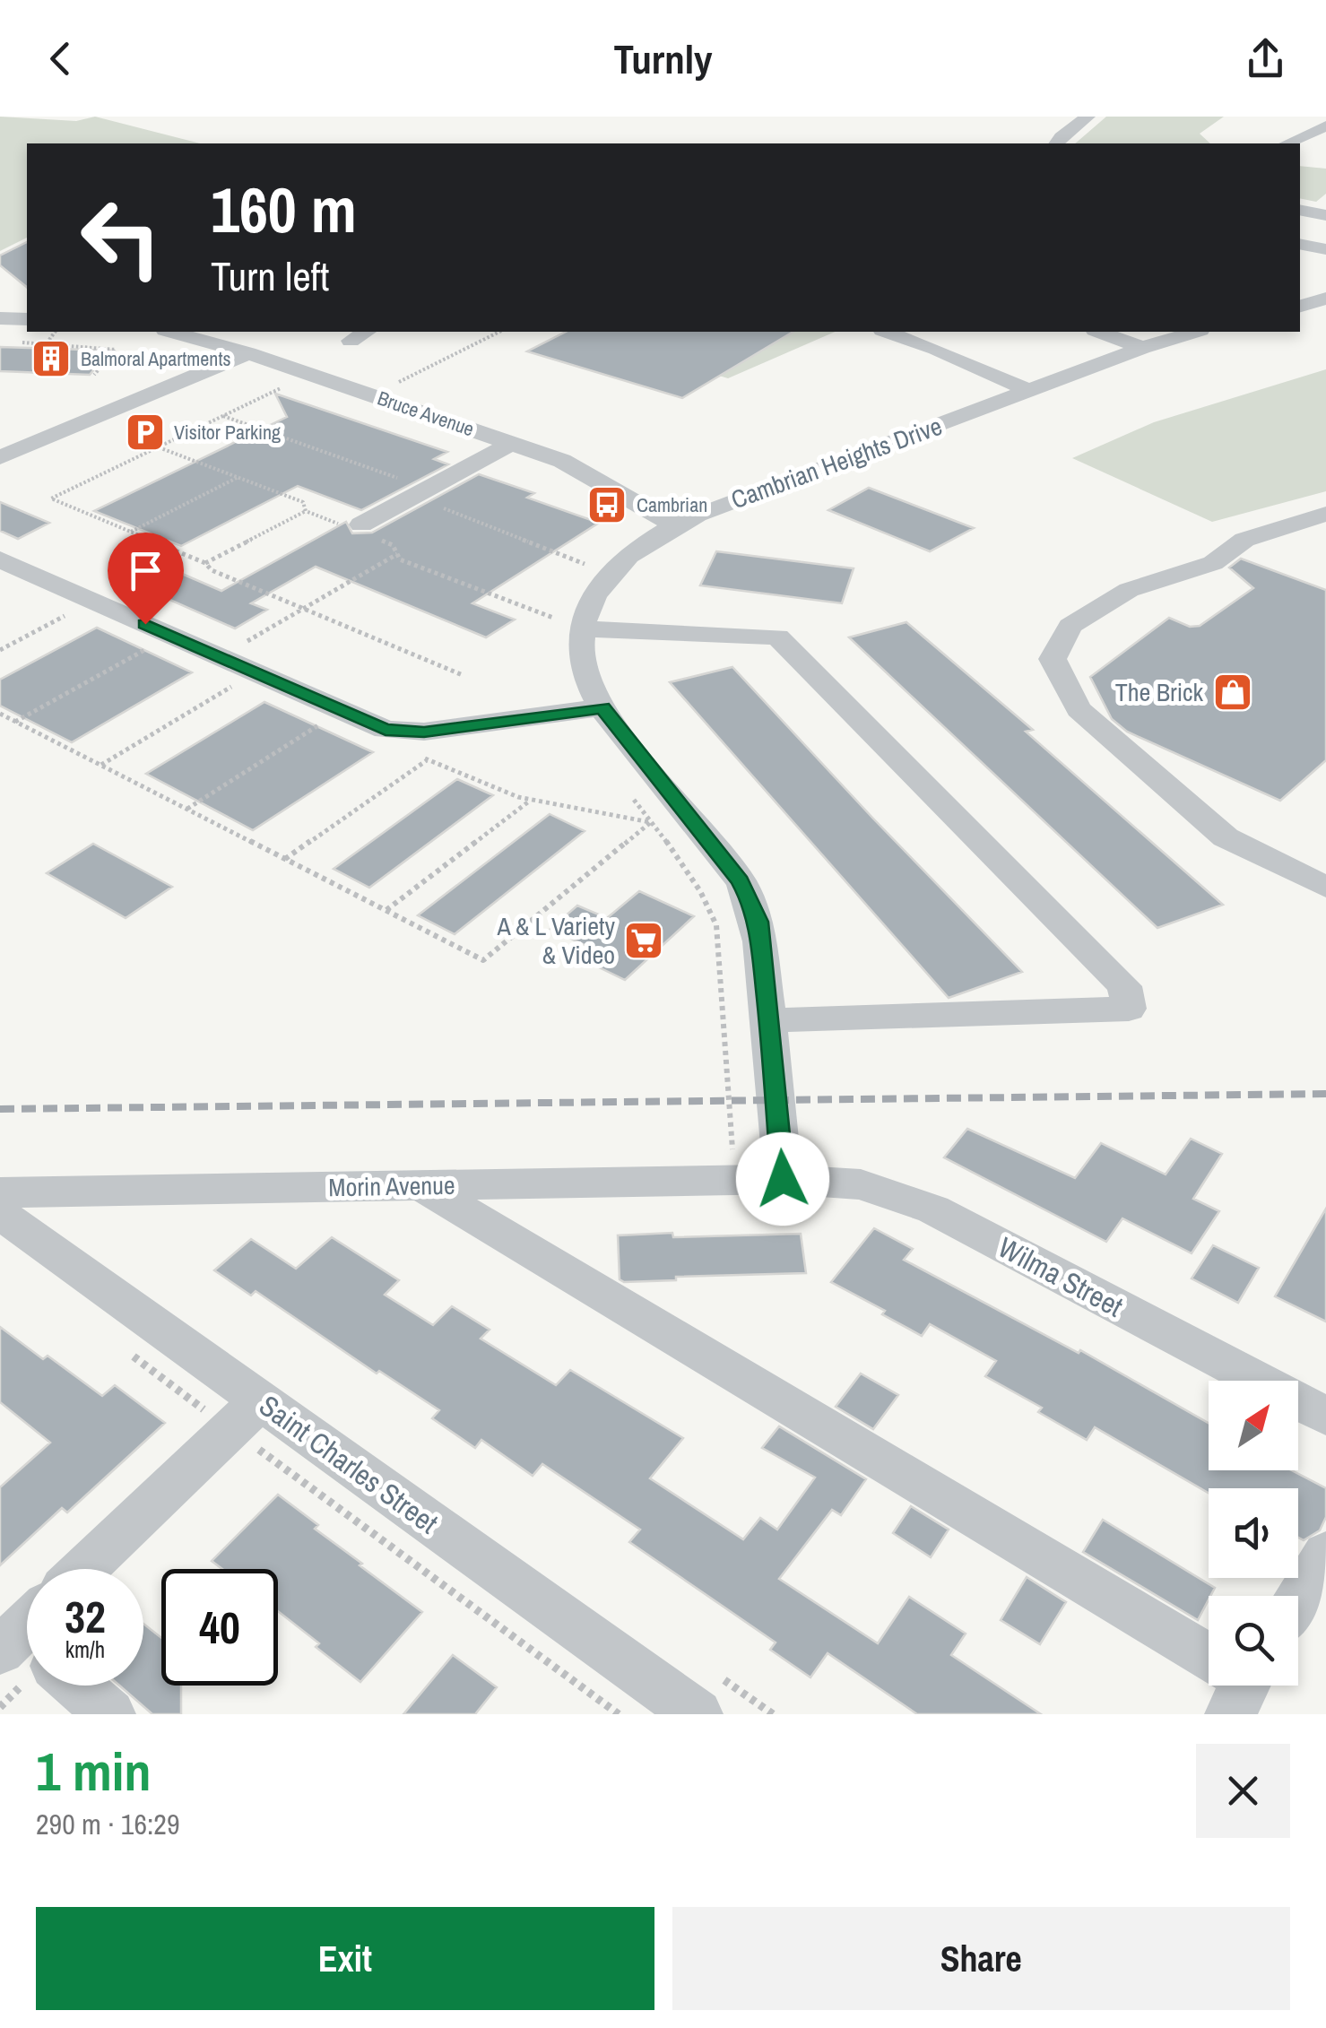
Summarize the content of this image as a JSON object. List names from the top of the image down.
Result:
{
  "streets": {
    "street": [
      "Bruce Avenue",
      "Cambrian Heights Drive",
      "Morin Avenue",
      "Wilma Street",
      "Saint Charles Street"
    ]
  },
  "crossings": [
    ["Bruce Avenue", "Cambrian Heights Drive"],
    ["Cambrian Heights Drive", "Morin Avenue"],
    ["Cambrian Heights Drive", "Wilma Street"],
    ["Morin Avenue", "Wilma Street"]
  ],
  "places": {
    "building": ["Balmoral Apartments"],
    "parking": ["Visitor Parking"],
    "bus stop": ["Cambrian"],
    "shop": ["The Brick"],
    "supermarket": ["A & L Variety & Video"]
  },
  "north": "top right",
  "page": {
    "header": "Turnly",
    "turn": ["160 m", "Turn left"],
    "speed": "32 km/h",
    "limit": "40",
    "heading": ["1 min", "290 m · 16:29"],
    "buttons": ["Exit", "Share"]
  }
}
